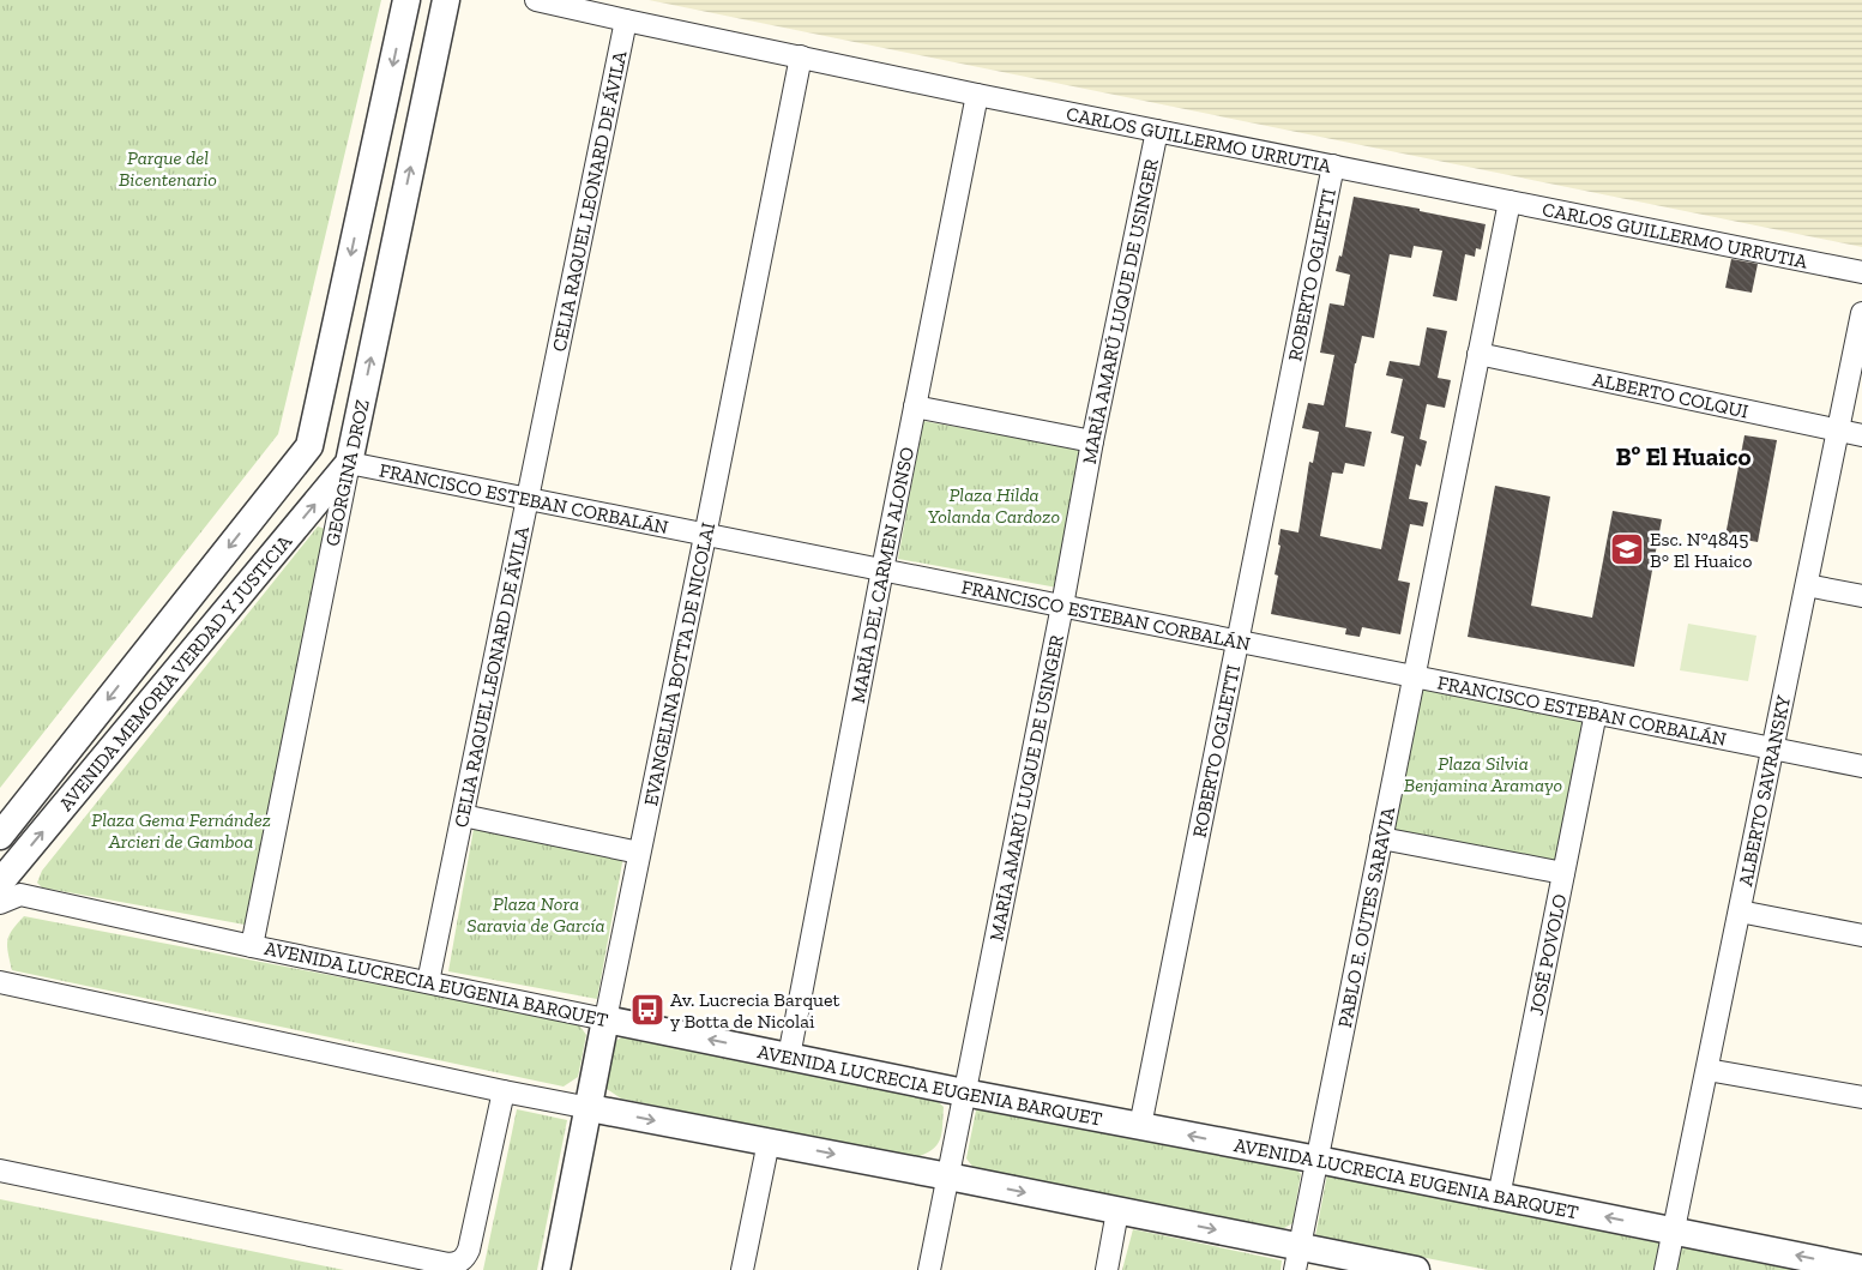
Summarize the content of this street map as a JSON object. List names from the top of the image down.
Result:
{
  "streets": {
    "street": [
      "CARLOS GUILLERMO URRUTIA",
      "CELIA RAQUEL LEONARD DE ÁVILA",
      "ROBERTO OGLIETTI",
      "MARÍA AMARÚ LUQUE DE USINGER",
      "ALBERTO COLQUI",
      "GEORGINA DROZ",
      "FRANCISCO ESTEBAN CORBALÁN",
      "MARÍA DEL CARMEN ALONSO",
      "EVANGELINA BOTTA DE NICOLAI",
      "AVENIDA MEMORIA VERDAD Y JUSTICIA",
      "ALBERTO SAVRANSKY",
      "PABLO E. OUTES SARAVIA",
      "JOSÉ POVOLO",
      "AVENIDA LUCRECIA EUGENIA BARQUET"
    ]
  },
  "crossings": [
    ["CARLOS GUILLERMO URRUTIA", "CELIA RAQUEL LEONARD DE ÁVILA"],
    ["CARLOS GUILLERMO URRUTIA", "ROBERTO OGLIETTI"],
    ["CARLOS GUILLERMO URRUTIA", "MARÍA AMARÚ LUQUE DE USINGER"],
    ["CARLOS GUILLERMO URRUTIA", "MARÍA DEL CARMEN ALONSO"],
    ["CARLOS GUILLERMO URRUTIA", "EVANGELINA BOTTA DE NICOLAI"],
    ["CARLOS GUILLERMO URRUTIA", "PABLO E. OUTES SARAVIA"],
    ["CELIA RAQUEL LEONARD DE ÁVILA", "FRANCISCO ESTEBAN CORBALÁN"],
    ["CELIA RAQUEL LEONARD DE ÁVILA", "AVENIDA LUCRECIA EUGENIA BARQUET"],
    ["ROBERTO OGLIETTI", "FRANCISCO ESTEBAN CORBALÁN"],
    ["ROBERTO OGLIETTI", "AVENIDA LUCRECIA EUGENIA BARQUET"],
    ["MARÍA AMARÚ LUQUE DE USINGER", "FRANCISCO ESTEBAN CORBALÁN"],
    ["MARÍA AMARÚ LUQUE DE USINGER", "AVENIDA LUCRECIA EUGENIA BARQUET"],
    ["ALBERTO COLQUI", "ALBERTO SAVRANSKY"],
    ["ALBERTO COLQUI", "PABLO E. OUTES SARAVIA"],
    ["GEORGINA DROZ", "FRANCISCO ESTEBAN CORBALÁN"],
    ["GEORGINA DROZ", "AVENIDA MEMORIA VERDAD Y JUSTICIA"],
    ["GEORGINA DROZ", "AVENIDA LUCRECIA EUGENIA BARQUET"],
    ["FRANCISCO ESTEBAN CORBALÁN", "MARÍA DEL CARMEN ALONSO"],
    ["FRANCISCO ESTEBAN CORBALÁN", "EVANGELINA BOTTA DE NICOLAI"],
    ["FRANCISCO ESTEBAN CORBALÁN", "AVENIDA MEMORIA VERDAD Y JUSTICIA"],
    ["FRANCISCO ESTEBAN CORBALÁN", "ALBERTO SAVRANSKY"],
    ["FRANCISCO ESTEBAN CORBALÁN", "PABLO E. OUTES SARAVIA"],
    ["FRANCISCO ESTEBAN CORBALÁN", "JOSÉ POVOLO"],
    ["MARÍA DEL CARMEN ALONSO", "AVENIDA LUCRECIA EUGENIA BARQUET"],
    ["EVANGELINA BOTTA DE NICOLAI", "AVENIDA LUCRECIA EUGENIA BARQUET"],
    ["ALBERTO SAVRANSKY", "AVENIDA LUCRECIA EUGENIA BARQUET"],
    ["PABLO E. OUTES SARAVIA", "AVENIDA LUCRECIA EUGENIA BARQUET"],
    ["JOSÉ POVOLO", "AVENIDA LUCRECIA EUGENIA BARQUET"]
  ],
  "one_way": ["GEORGINA DROZ"],
  "districts": ["Bº El Huaico"],
  "parks": [
    "Parque del Bicentenario",
    "Plaza Hilda Yolanda Cardozo",
    "Plaza Silvia Benjamina Aramayo",
    "Plaza Gema Fernández Arcieri de Gamboa",
    "Plaza Nora Saravia de García"
  ],
  "places": {
    "school or university": ["Esc. N°4845 B° El Huaico"],
    "bus stop": ["Av. Lucrecia Barquet y Botta de Nicolai"]
  }
}
